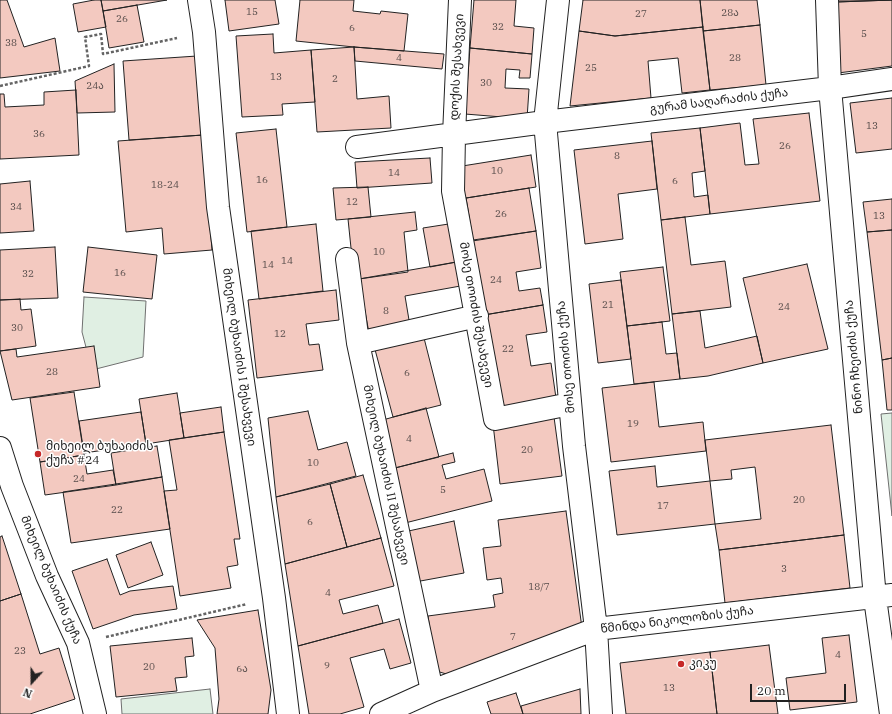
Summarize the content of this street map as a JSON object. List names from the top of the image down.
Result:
{
  "streets": {
    "street": [
      "დოქის შესახვევი",
      "გურამ საღარაძის ქუჩა",
      "მოსე თოიძის შესახვევი",
      "მიხეილ ბუხაიძის I შესახვევი",
      "მოსე თოიძის ქუჩა",
      "ნინო ჩხეიძის ქუჩა",
      "მიხეილ ბუხაიძის II შესახვევი",
      "მიხეილ ბუხაიძის ქუჩა",
      "წმინდა ნიკოლოზის ქუჩა"
    ]
  },
  "crossings": [
    ["დოქის შესახვევი", "გურამ საღარაძის ქუჩა"],
    ["დოქის შესახვევი", "მოსე თოიძის შესახვევი"],
    ["გურამ საღარაძის ქუჩა", "მოსე თოიძის შესახვევი"],
    ["გურამ საღარაძის ქუჩა", "მოსე თოიძის ქუჩა"],
    ["გურამ საღარაძის ქუჩა", "ნინო ჩხეიძის ქუჩა"],
    ["მოსე თოიძის შესახვევი", "მოსე თოიძის ქუჩა"],
    ["მოსე თოიძის ქუჩა", "წმინდა ნიკოლოზის ქუჩა"],
    ["ნინო ჩხეიძის ქუჩა", "წმინდა ნიკოლოზის ქუჩა"],
    ["მიხეილ ბუხაიძის II შესახვევი", "წმინდა ნიკოლოზის ქუჩა"]
  ],
  "places": ["მიხეილ ბუხაიძის ქუჩა #24", "კიკუ"],
  "house_numbers": [
    "15",
    "28ა",
    "27",
    "26",
    "32",
    "6",
    "5",
    "38",
    "4",
    "28",
    "25",
    "13",
    "2",
    "30",
    "24ა",
    "13",
    "36",
    "26",
    "8",
    "10",
    "14",
    "16",
    "6",
    "18-24",
    "12",
    "34",
    "26",
    "13",
    "10",
    "14",
    "14",
    "16",
    "32",
    "24",
    "21",
    "24",
    "8",
    "30",
    "12",
    "22",
    "28",
    "6",
    "19",
    "4",
    "20",
    "10",
    "24",
    "5",
    "20",
    "17",
    "22",
    "6",
    "3",
    "18/7",
    "4",
    "7",
    "23",
    "4",
    "9",
    "20",
    "6ა",
    "13"
  ],
  "scale_bar": "20 m",
  "north": "bottom"
}
